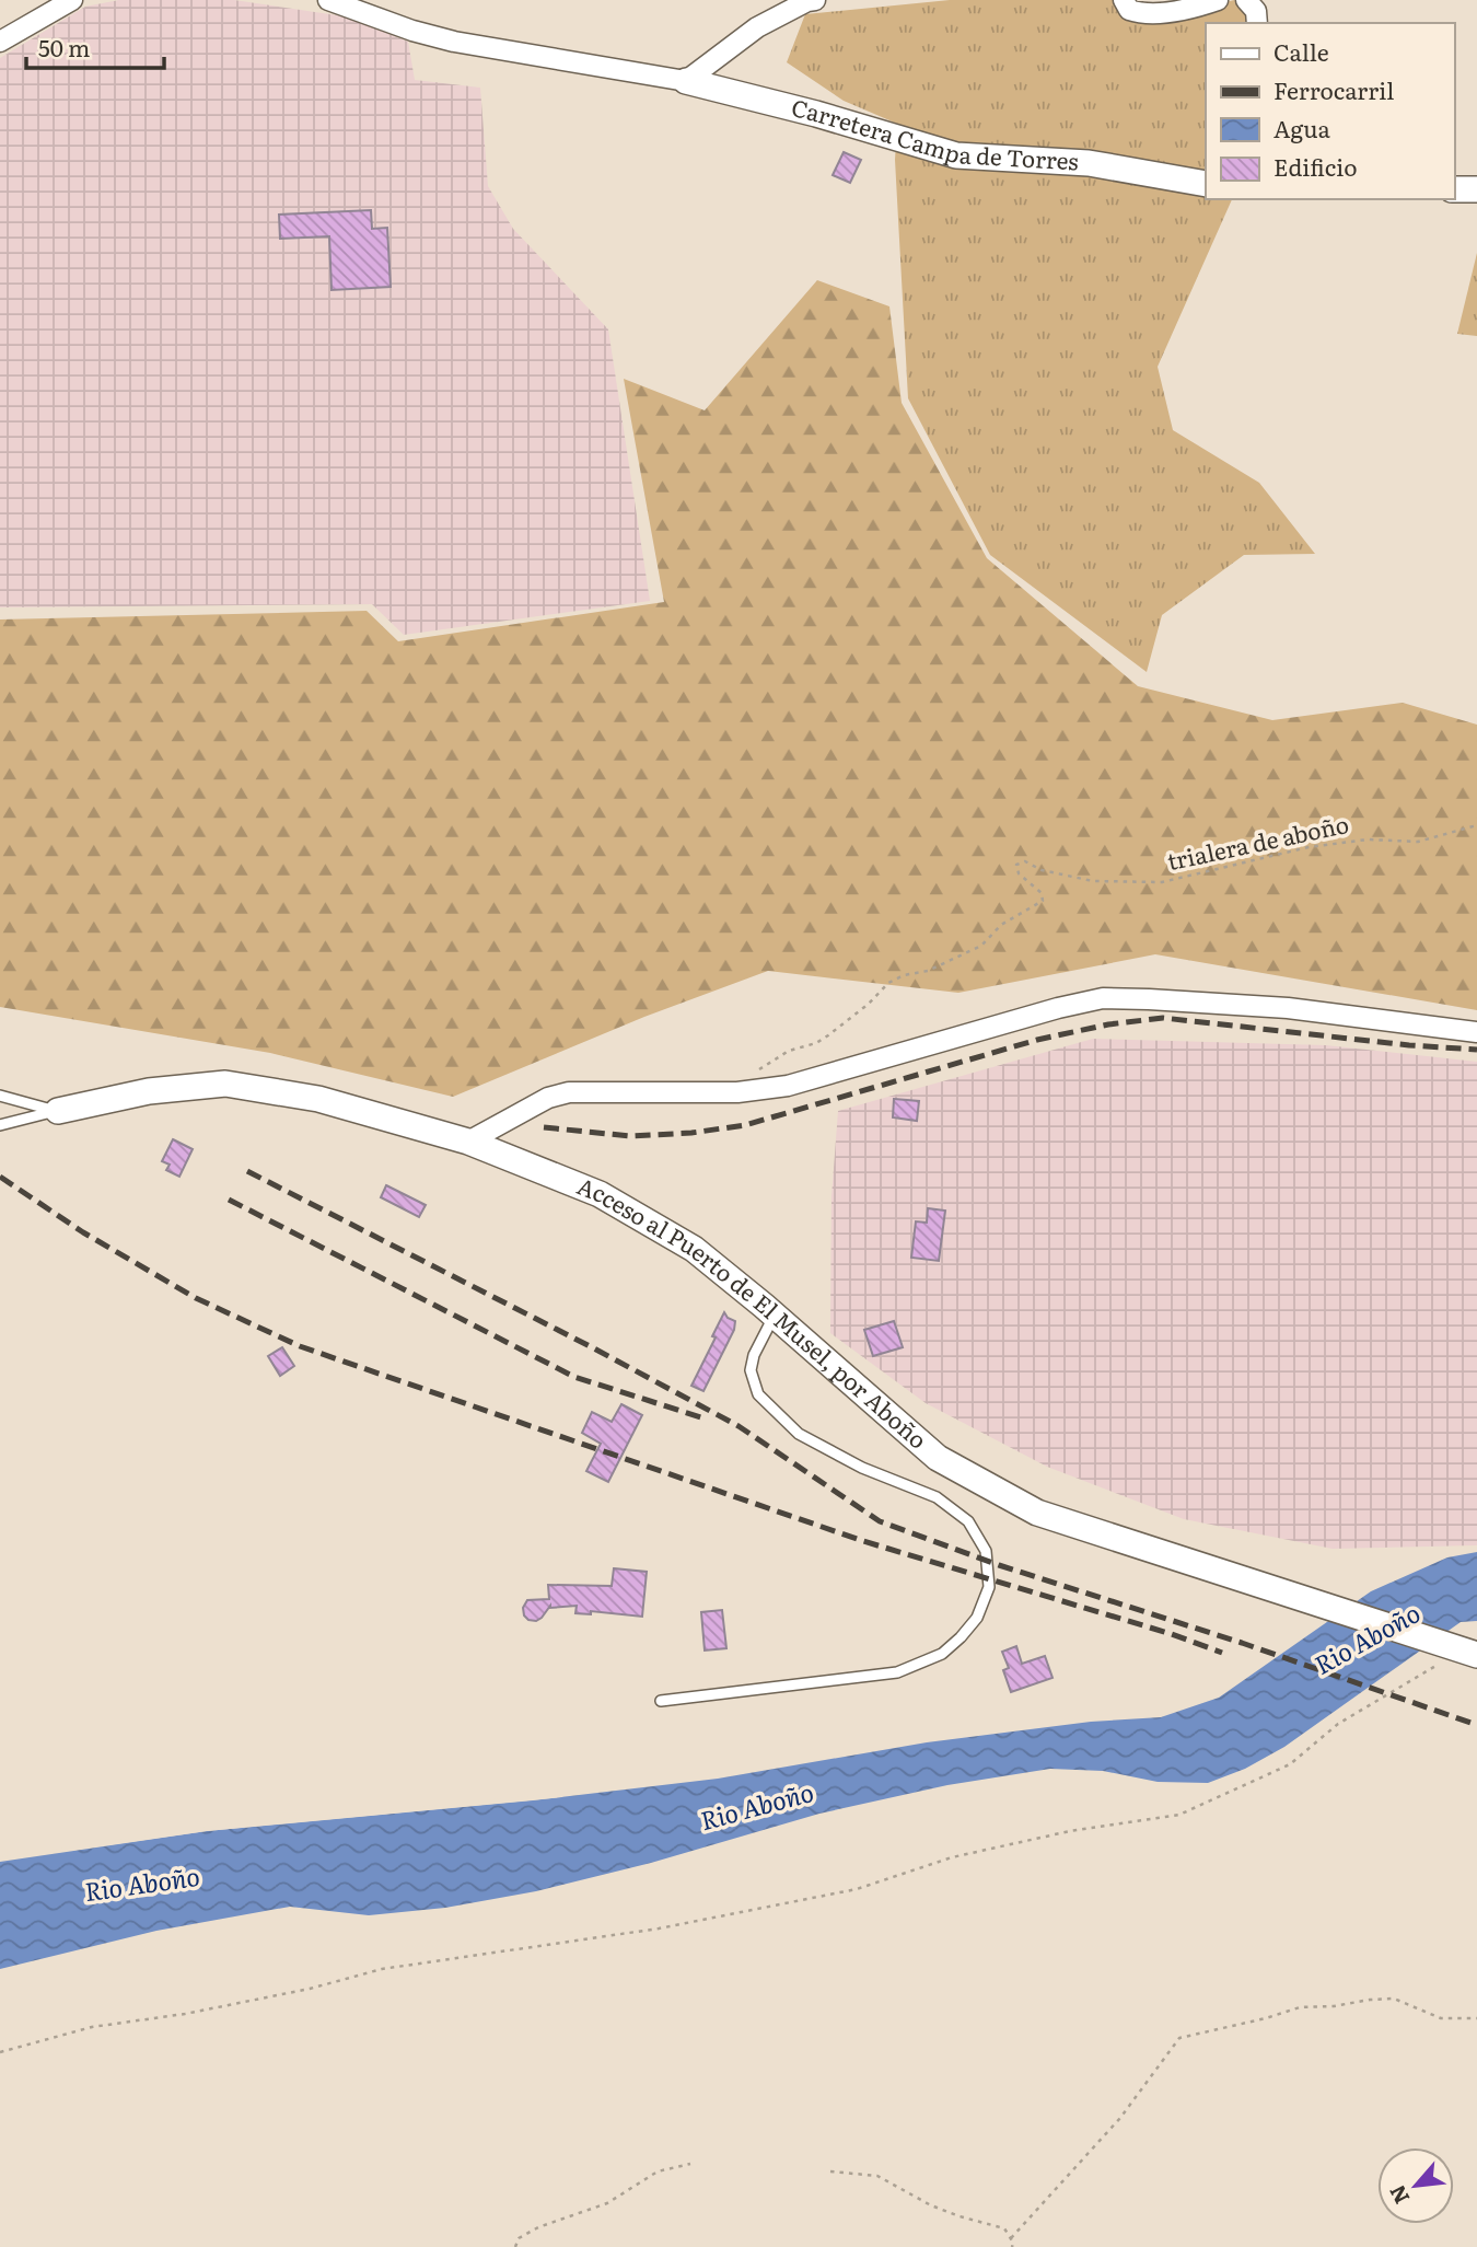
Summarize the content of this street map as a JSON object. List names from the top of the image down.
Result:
{
  "streets": {
    "street": ["Carretera Campa de Torres", "Acceso al Puerto de El Musel, por Aboño"],
    "path": ["trialera de aboño"]
  },
  "water": ["Rio Aboño"],
  "legend": [
    "Calle",
    "Ferrocarril",
    "Agua",
    "Edificio"
  ],
  "scale_bar": "50 m",
  "north": "bottom left"
}
